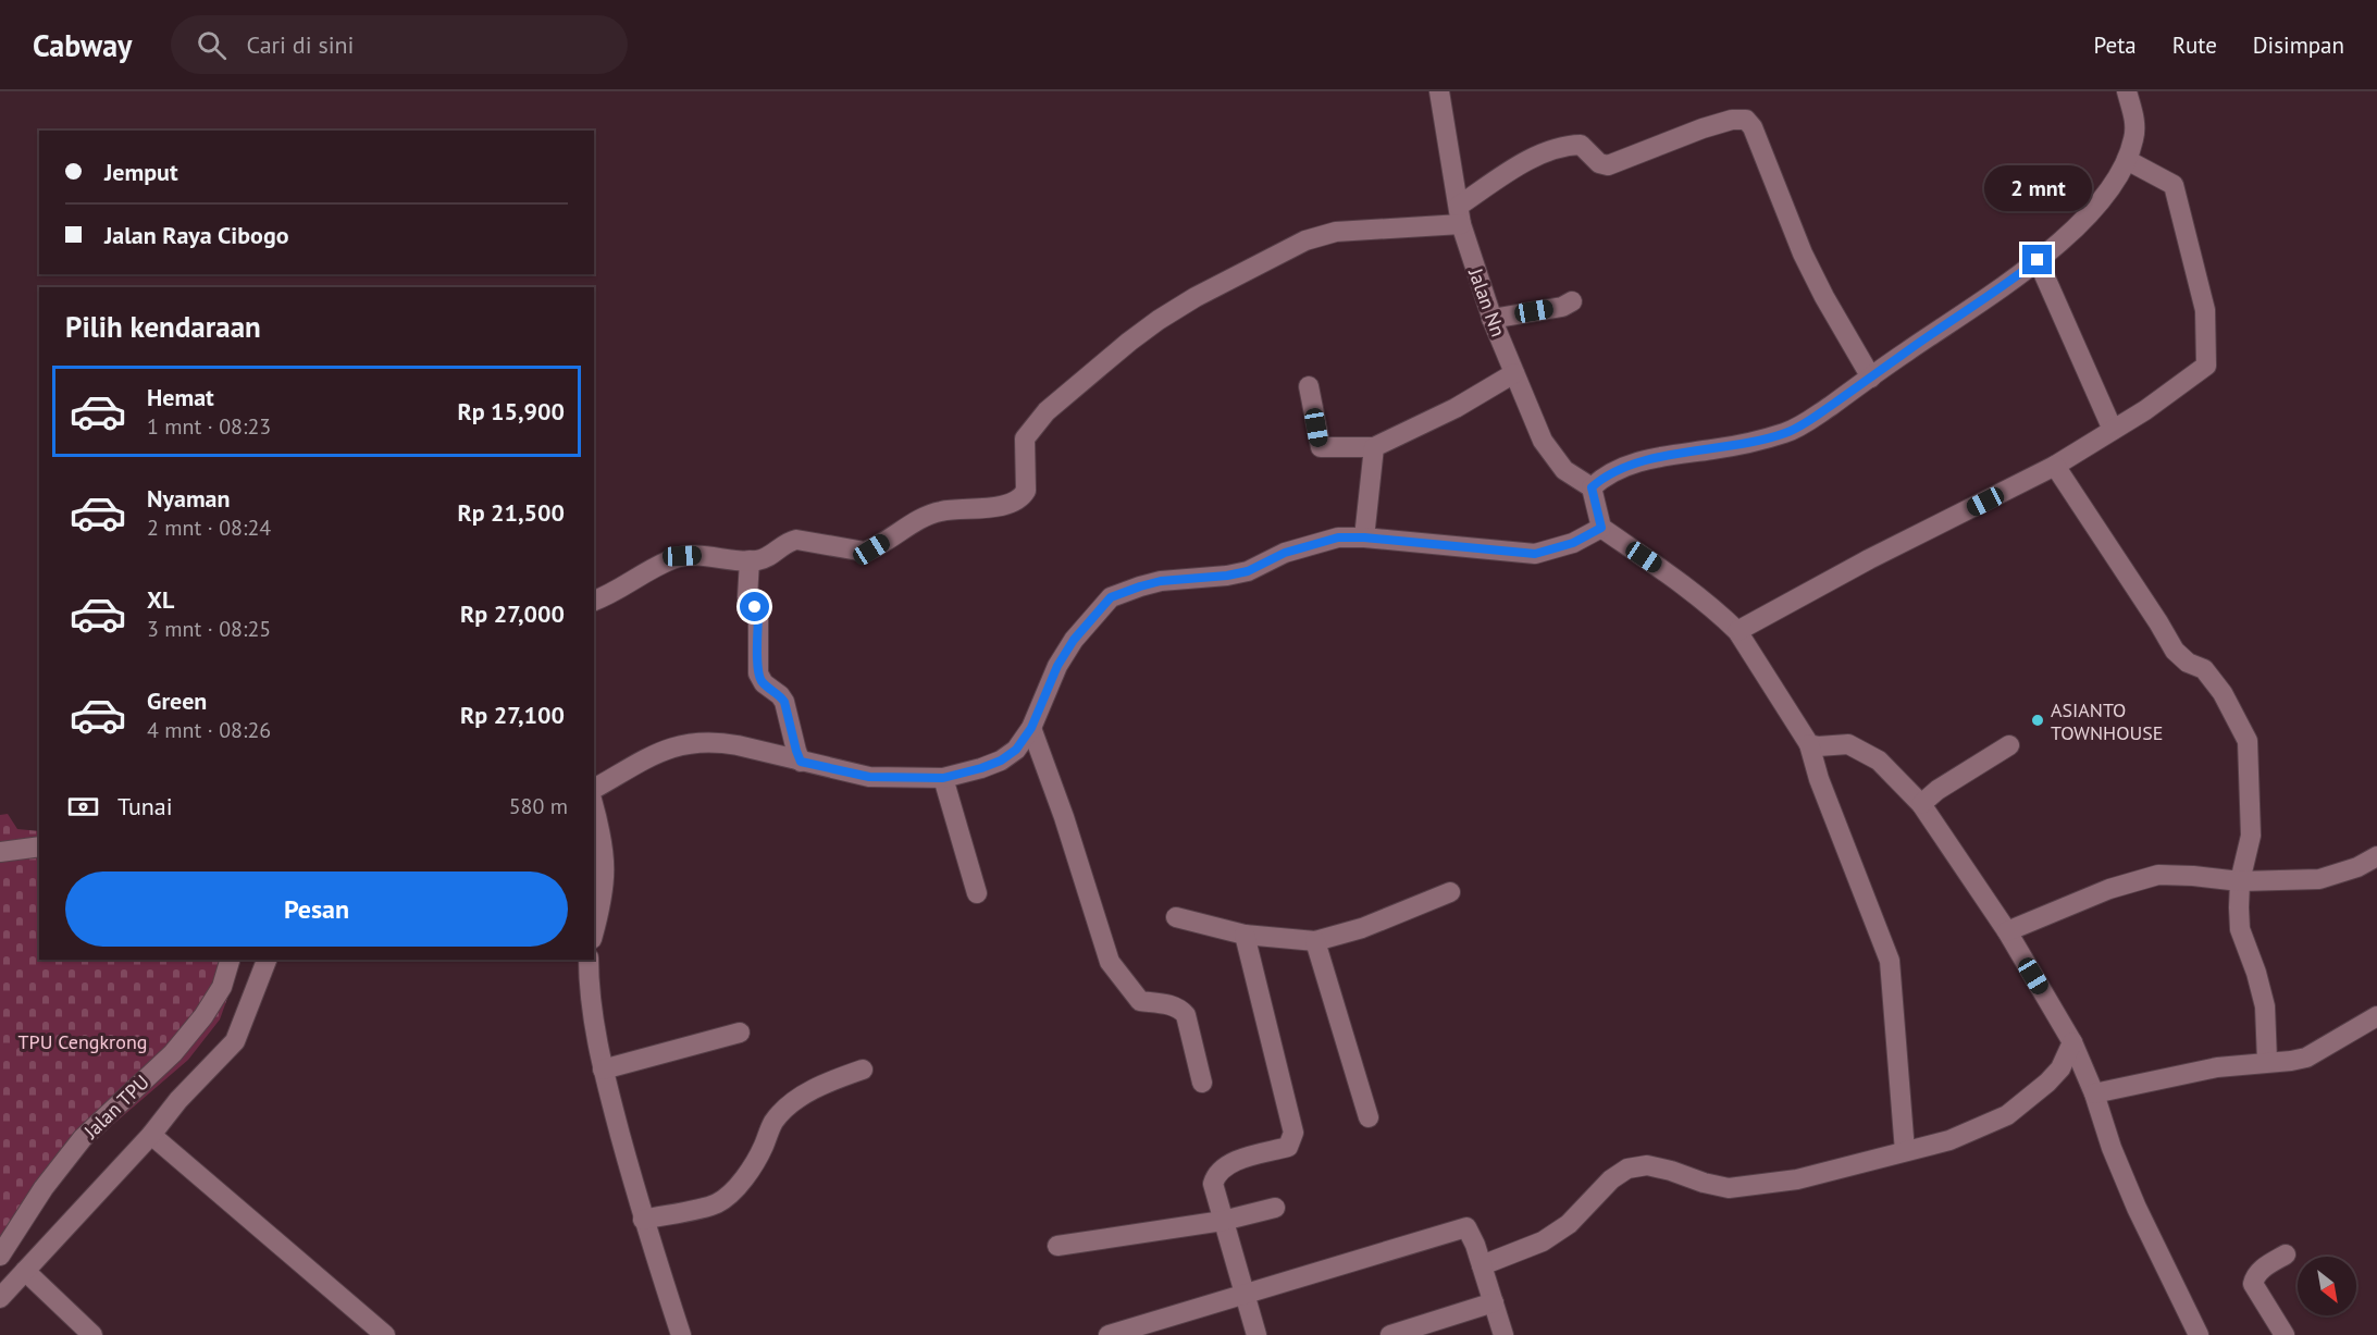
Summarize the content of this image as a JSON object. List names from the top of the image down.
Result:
{
  "streets": {
    "street": ["Jalan Nn", "Jalan TPU"]
  },
  "parks": ["TPU Cengkrong"],
  "places": ["ASIANTO TOWNHOUSE"],
  "north": "bottom right",
  "page": {
    "header": "Cabway",
    "search": "Cari di sini",
    "nav": ["Peta", "Rute", "Disimpan"],
    "banner": ["Jemput", "Jalan Raya Cibogo"],
    "bubble": "2 mnt",
    "heading": "Pilih kendaraan",
    "list": [
      {
        "name": "Hemat",
        "note": "1 mnt · 08:23",
        "value": "Rp 15,900"
      },
      {
        "name": "Nyaman",
        "note": "2 mnt · 08:24",
        "value": "Rp 21,500"
      },
      {
        "name": "XL",
        "note": "3 mnt · 08:25",
        "value": "Rp 27,000"
      },
      {
        "name": "Green",
        "note": "4 mnt · 08:26",
        "value": "Rp 27,100"
      }
    ],
    "pay": ["Tunai", "580 m"],
    "buttons": "Pesan"
  }
}
